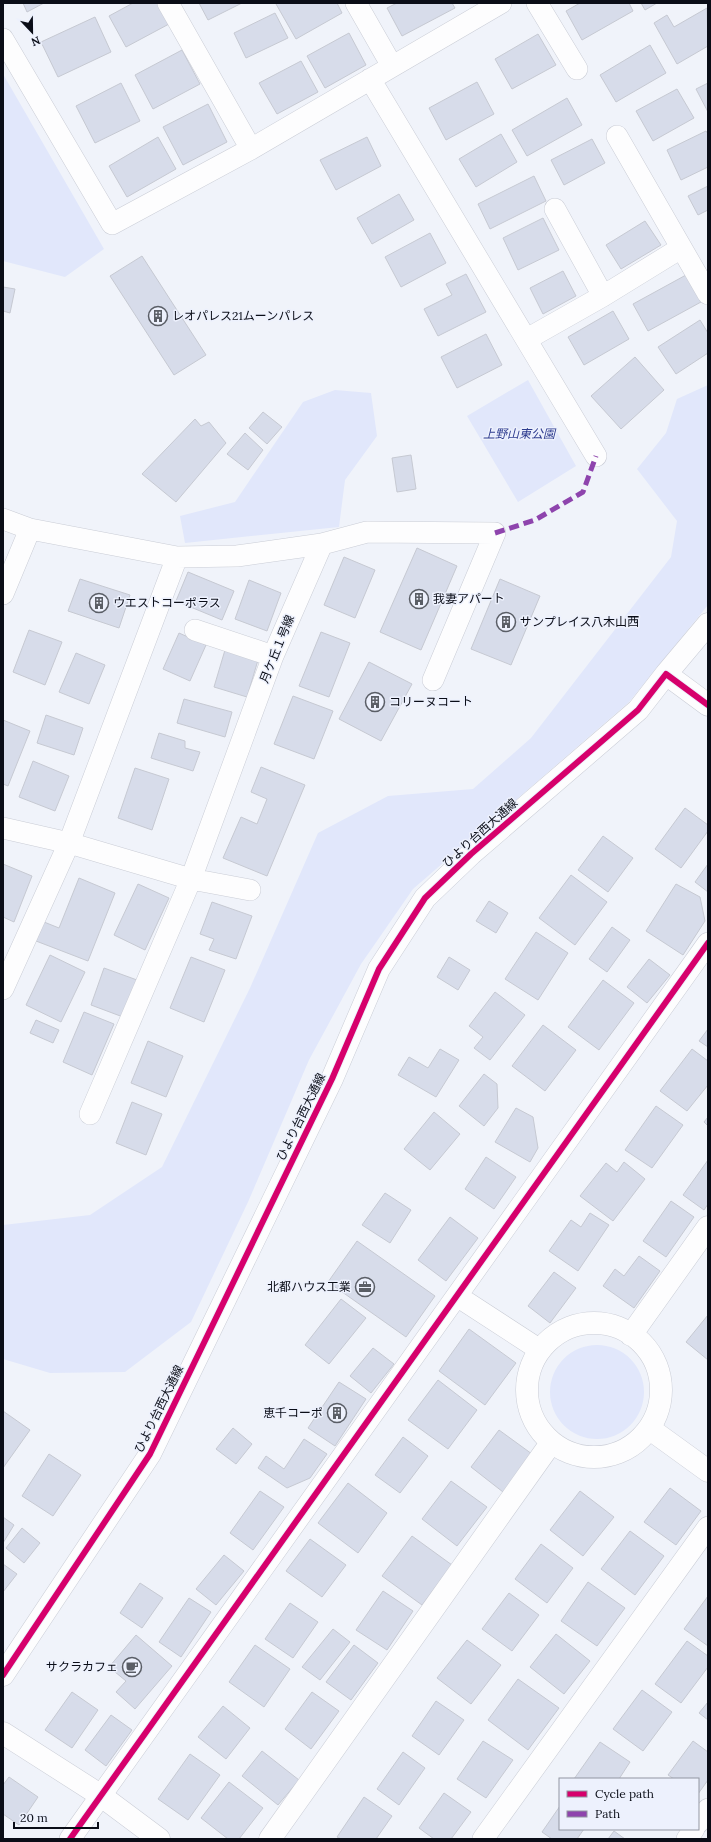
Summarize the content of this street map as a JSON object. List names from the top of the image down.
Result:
{
  "streets": {
    "street": ["月ケ丘１号線", "ひより台西大通線"]
  },
  "parks": ["上野山東公園"],
  "places": {
    "building": [
      "レオパレス21ムーンパレス",
      "我妻アパート",
      "ウエストコーポラス",
      "サンプレイス八木山西",
      "コリーヌコート",
      "恵千コーポ"
    ],
    "office": ["北都ハウス工業"],
    "cafe": ["サクラカフェ"]
  },
  "legend": ["Cycle path", "Path"],
  "scale_bar": "20 m",
  "north": "bottom"
}
